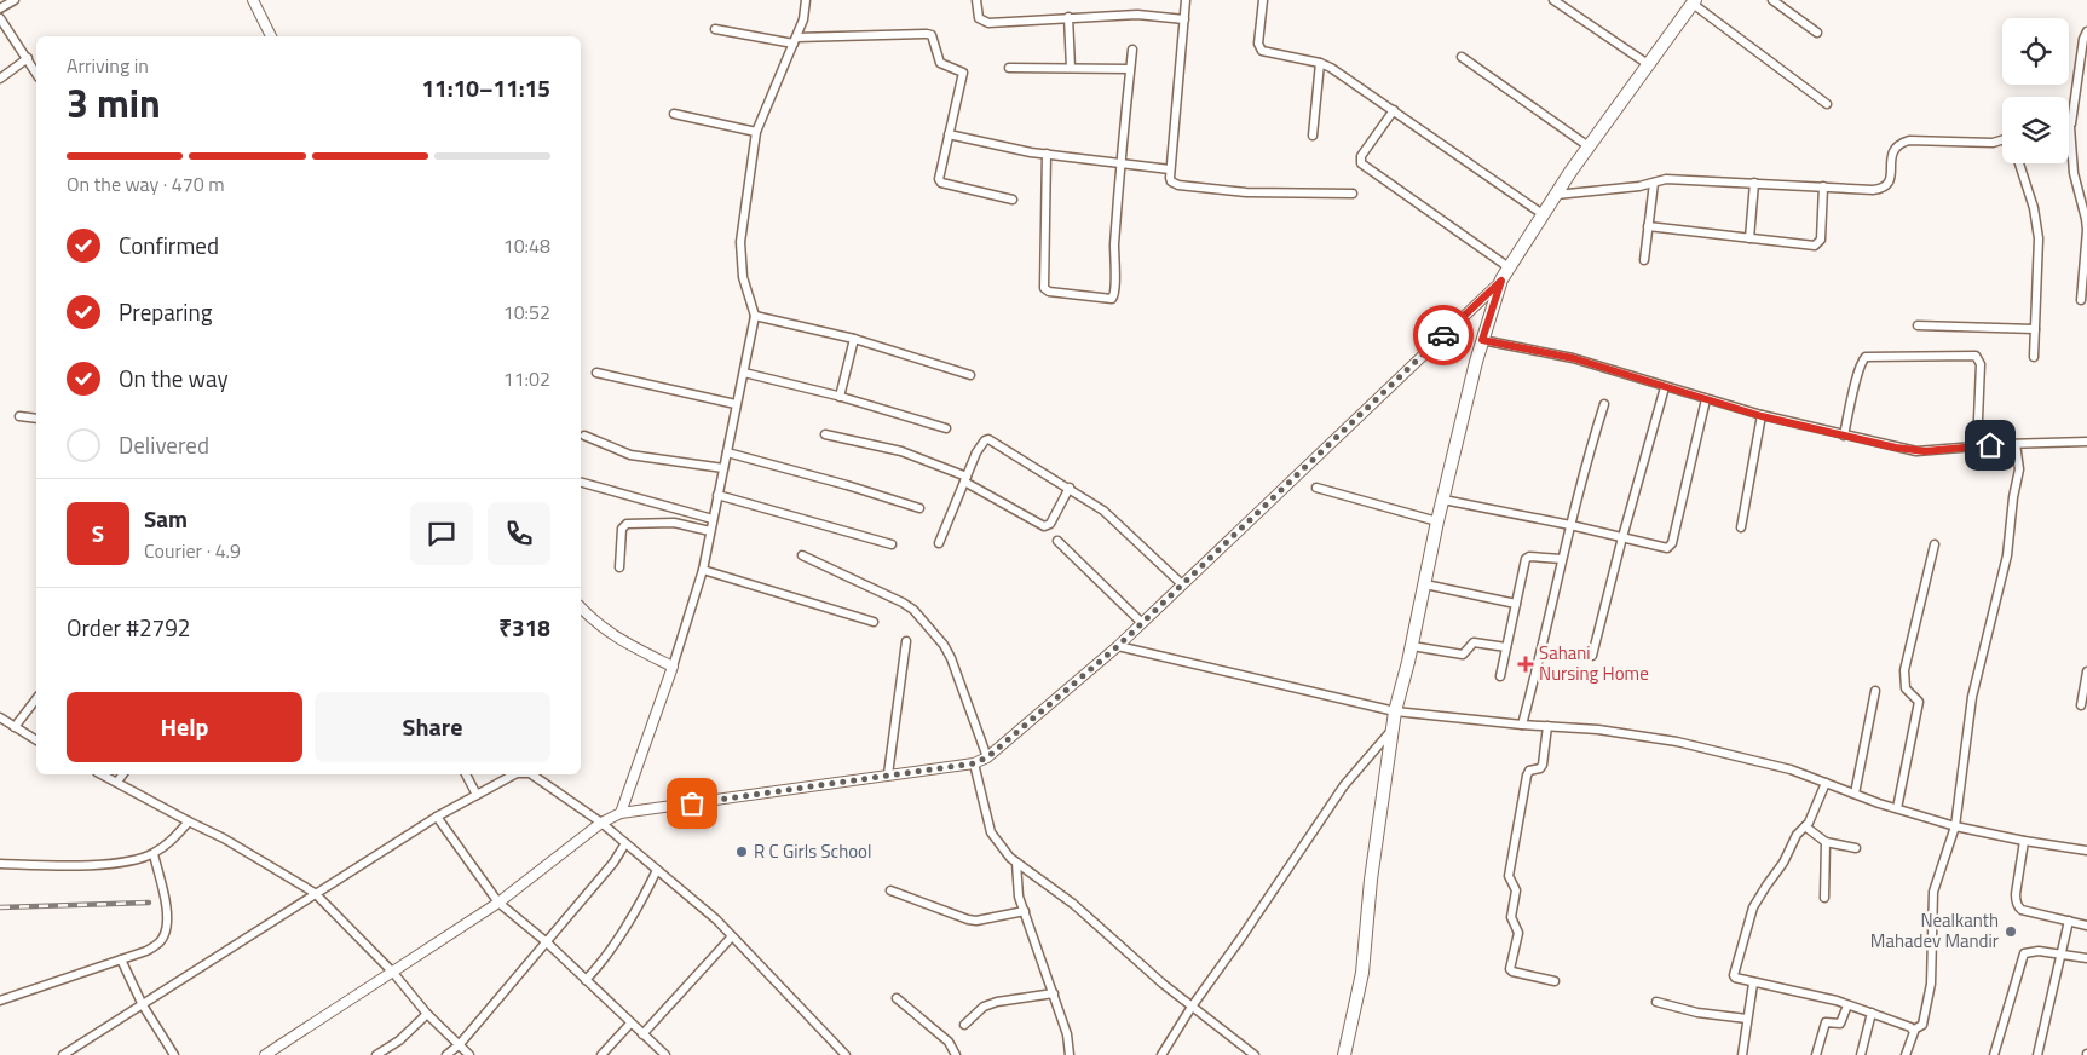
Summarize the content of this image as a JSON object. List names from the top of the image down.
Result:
{
  "places": {
    "health": ["Sahani Nursing Home"],
    "other": ["R C Girls School", "Nealkanth Mahadev Mandir"]
  },
  "page": {
    "heading": ["3 min", "Arriving in", "11:10–11:15"],
    "panel": [
      "Sam",
      "Courier · 4.9",
      "Order #2792",
      "₹318"
    ],
    "bar": "On the way · 470 m",
    "list": [
      ["Confirmed", "10:48"],
      ["Preparing", "10:52"],
      ["On the way", "11:02"],
      "Delivered"
    ],
    "round": "S",
    "buttons": ["Help", "Share"]
  }
}
